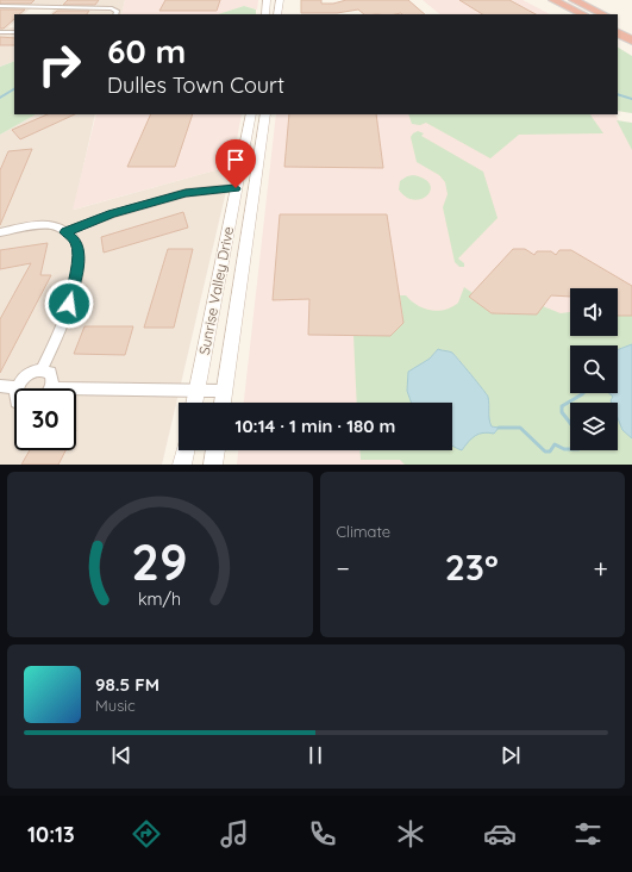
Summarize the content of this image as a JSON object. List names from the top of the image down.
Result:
{
  "streets": {
    "main road": ["Sunrise Valley Drive"]
  },
  "page": {
    "turn": ["60 m", "Dulles Town Court"],
    "limit": "30",
    "trip": "10:14 · 1 min · 180 m",
    "tile": "Climate",
    "heat": ["−", "23°", "+"],
    "song": ["98.5 FM", "Music"],
    "tabs": "10:13",
    "gauge": ["29", "km/h"]
  }
}
